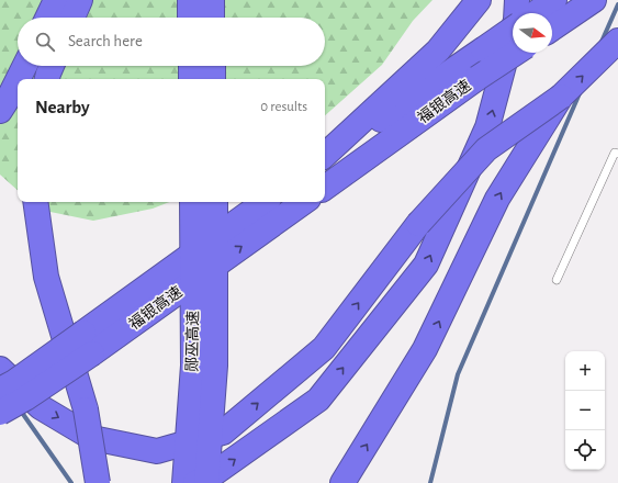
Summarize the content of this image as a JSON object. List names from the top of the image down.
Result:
{
  "streets": {
    "highway": ["福银高速", "郧巫高速"]
  },
  "north": "right",
  "page": {
    "search": "Search here",
    "heading": ["Nearby", "0 results"],
    "map_buttons": ["+", "−"]
  }
}
